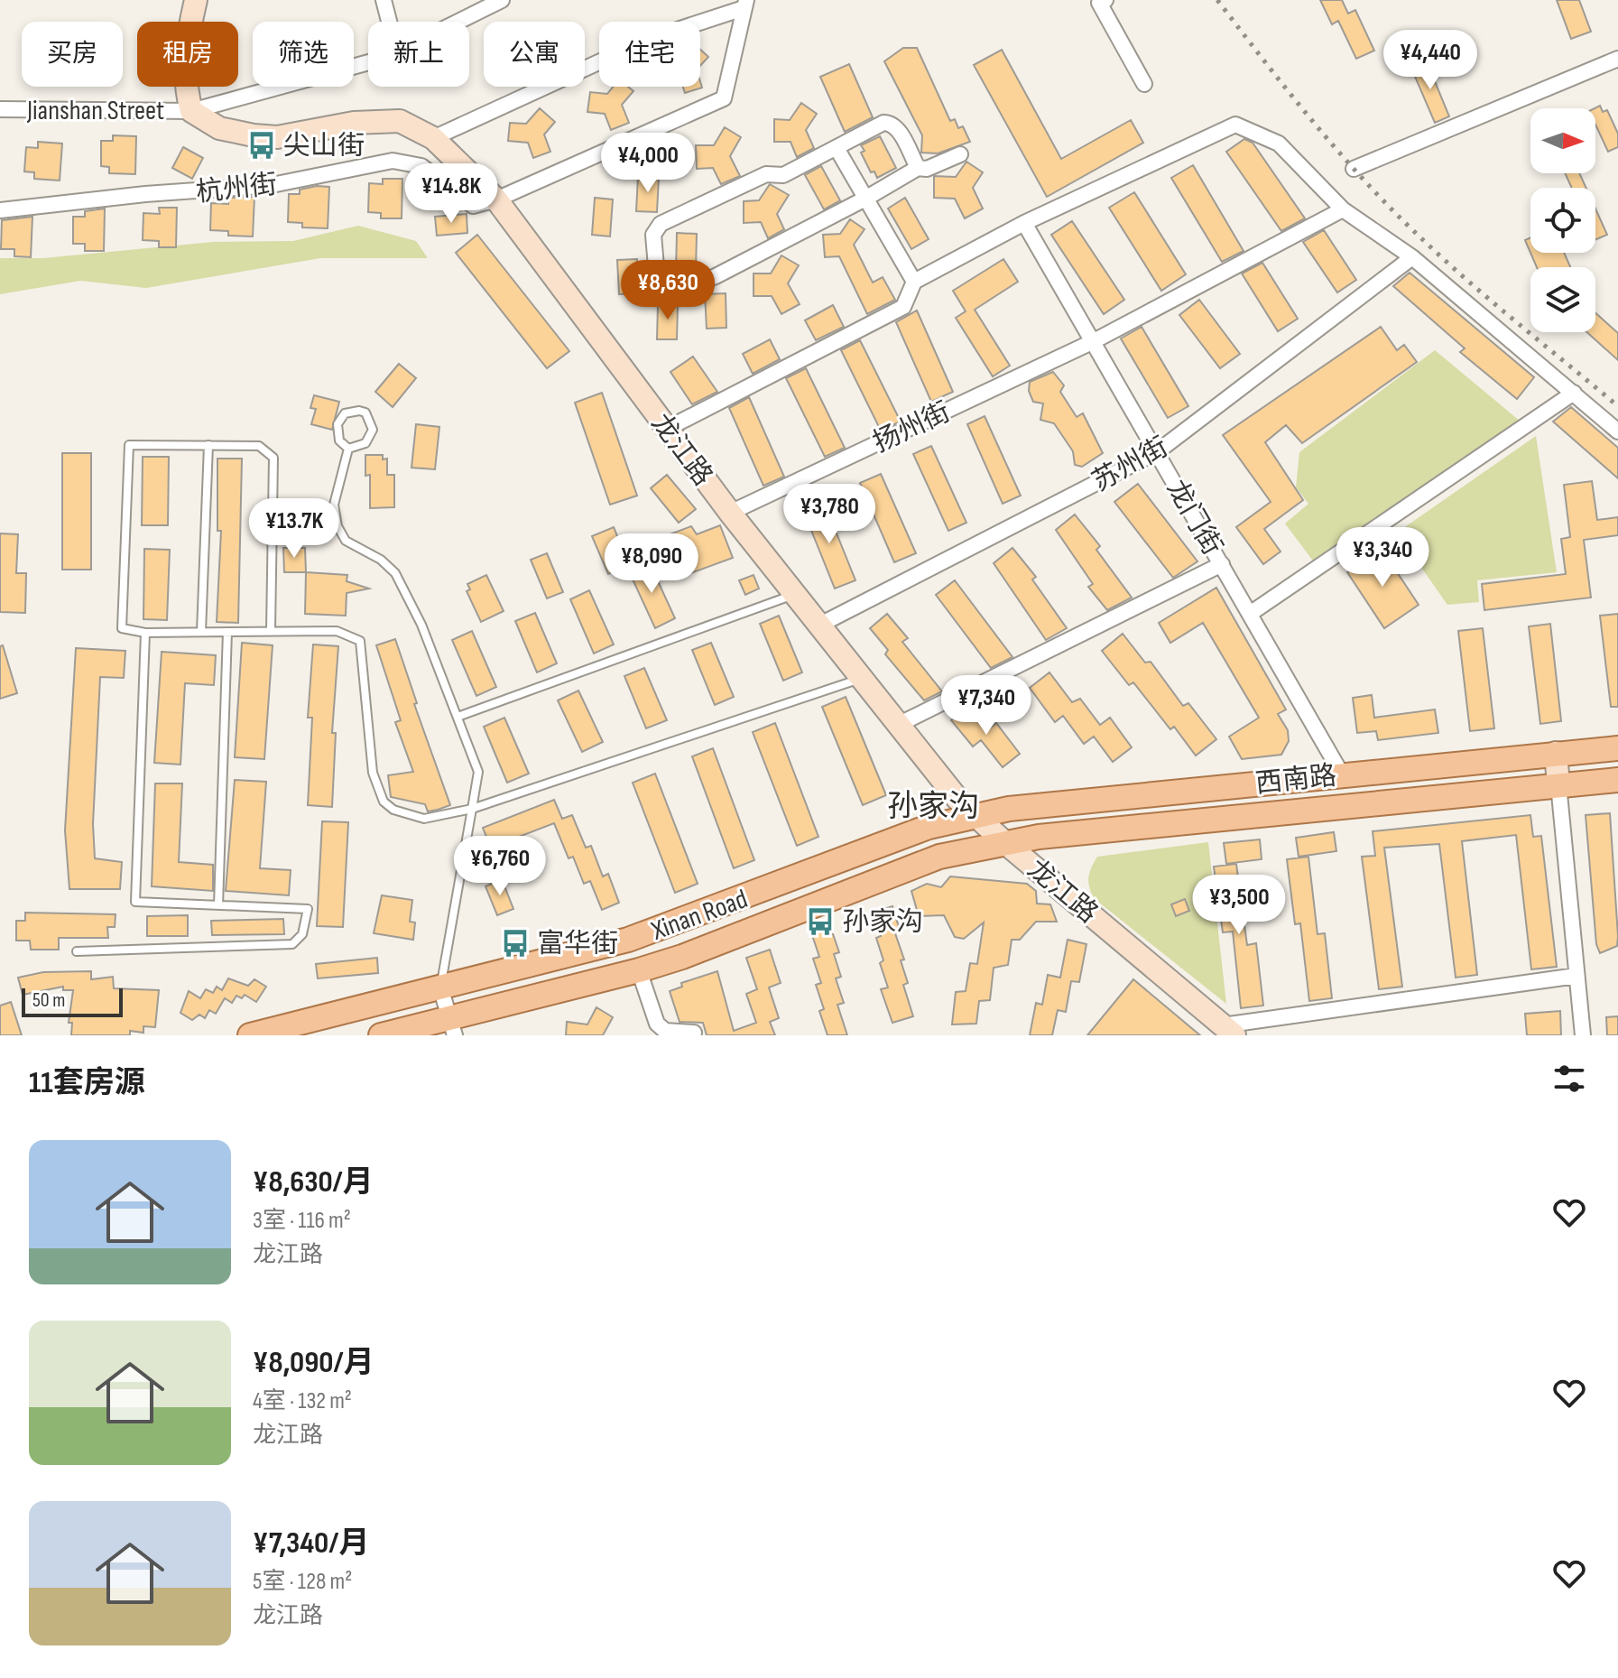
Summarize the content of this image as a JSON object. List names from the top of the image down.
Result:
{
  "streets": {
    "main road": ["西南路", "Xinan Road"],
    "street": [
      "Jianshan Street",
      "杭州街",
      "扬州街",
      "龙江路",
      "苏州街",
      "龙门街"
    ]
  },
  "crossings": [
    ["Jianshan Street", "龙江路"],
    ["杭州街", "龙江路"],
    ["扬州街", "龙江路"],
    ["扬州街", "龙门街"],
    ["龙江路", "苏州街"],
    ["龙江路", "西南路"],
    ["龙江路", "Xinan Road"],
    ["苏州街", "龙门街"],
    ["龙门街", "西南路"],
    ["西南路", "Xinan Road"]
  ],
  "districts": ["孙家沟"],
  "places": {
    "bus stop": ["尖山街", "孙家沟", "富华街"]
  },
  "scale_bar": "50 m",
  "north": "right",
  "page": {
    "chip": [
      "买房",
      "租房",
      "筛选",
      "新上",
      "公寓",
      "住宅"
    ],
    "price": [
      "¥4,440",
      "¥4,000",
      "¥14.8K",
      "¥8,630",
      "¥3,780",
      "¥13.7K",
      "¥3,340",
      "¥8,090",
      "¥7,340",
      "¥6,760",
      "¥3,500"
    ],
    "scale": "50 m",
    "heading": "11套房源",
    "list": [
      {
        "name": "¥8,630/月",
        "note": "3室 · 116 m² · 龙江路"
      },
      {
        "name": "¥8,090/月",
        "note": "4室 · 132 m² · 龙江路"
      },
      {
        "name": "¥7,340/月",
        "note": "5室 · 128 m² · 龙江路"
      }
    ]
  }
}
